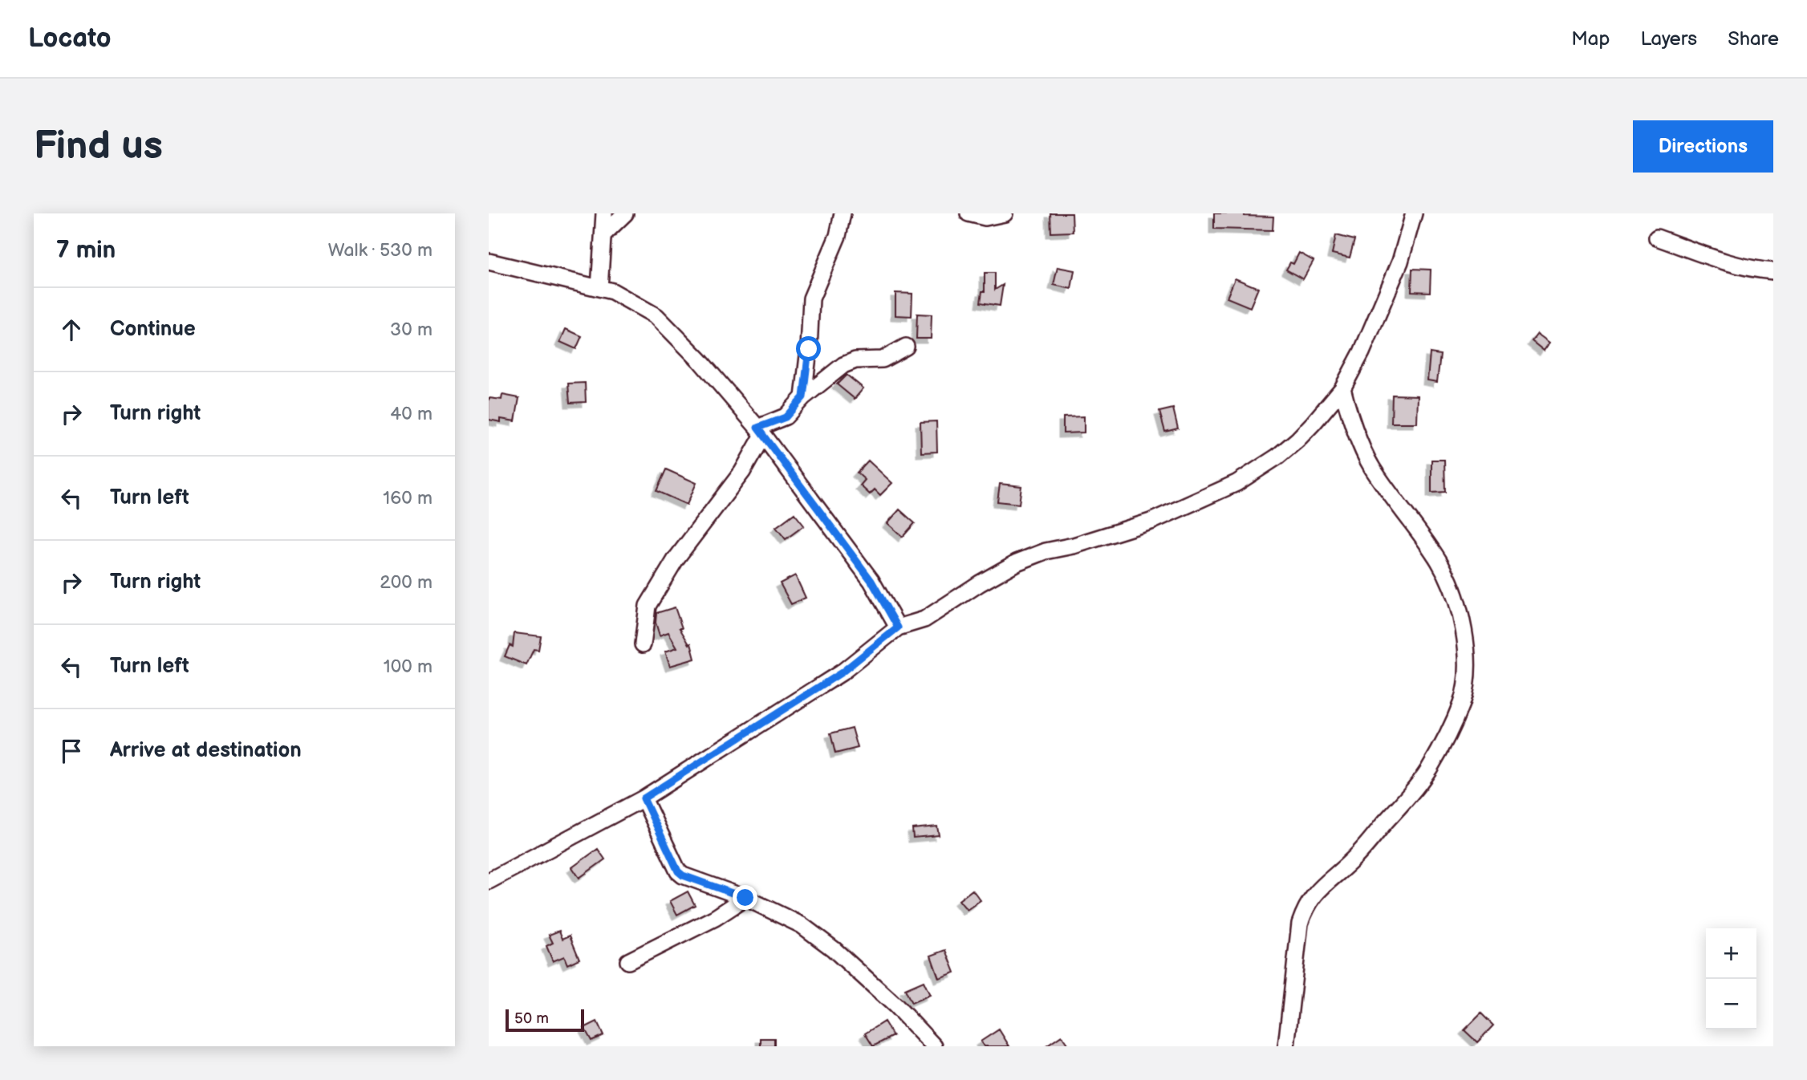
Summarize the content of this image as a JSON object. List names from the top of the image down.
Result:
{
  "scale_bar": "50 m",
  "page": {
    "header": "Locato",
    "nav": ["Map", "Layers", "Share"],
    "buttons": "Directions",
    "title": "Find us",
    "heading": ["7 min", "Walk · 530 m"],
    "list": [
      ["Continue", "30 m"],
      ["Turn right", "40 m"],
      ["Turn left", "160 m"],
      ["Turn right", "200 m"],
      ["Turn left", "100 m"],
      "Arrive at destination"
    ],
    "map_buttons": ["+", "−"],
    "scale": "50 m"
  }
}
